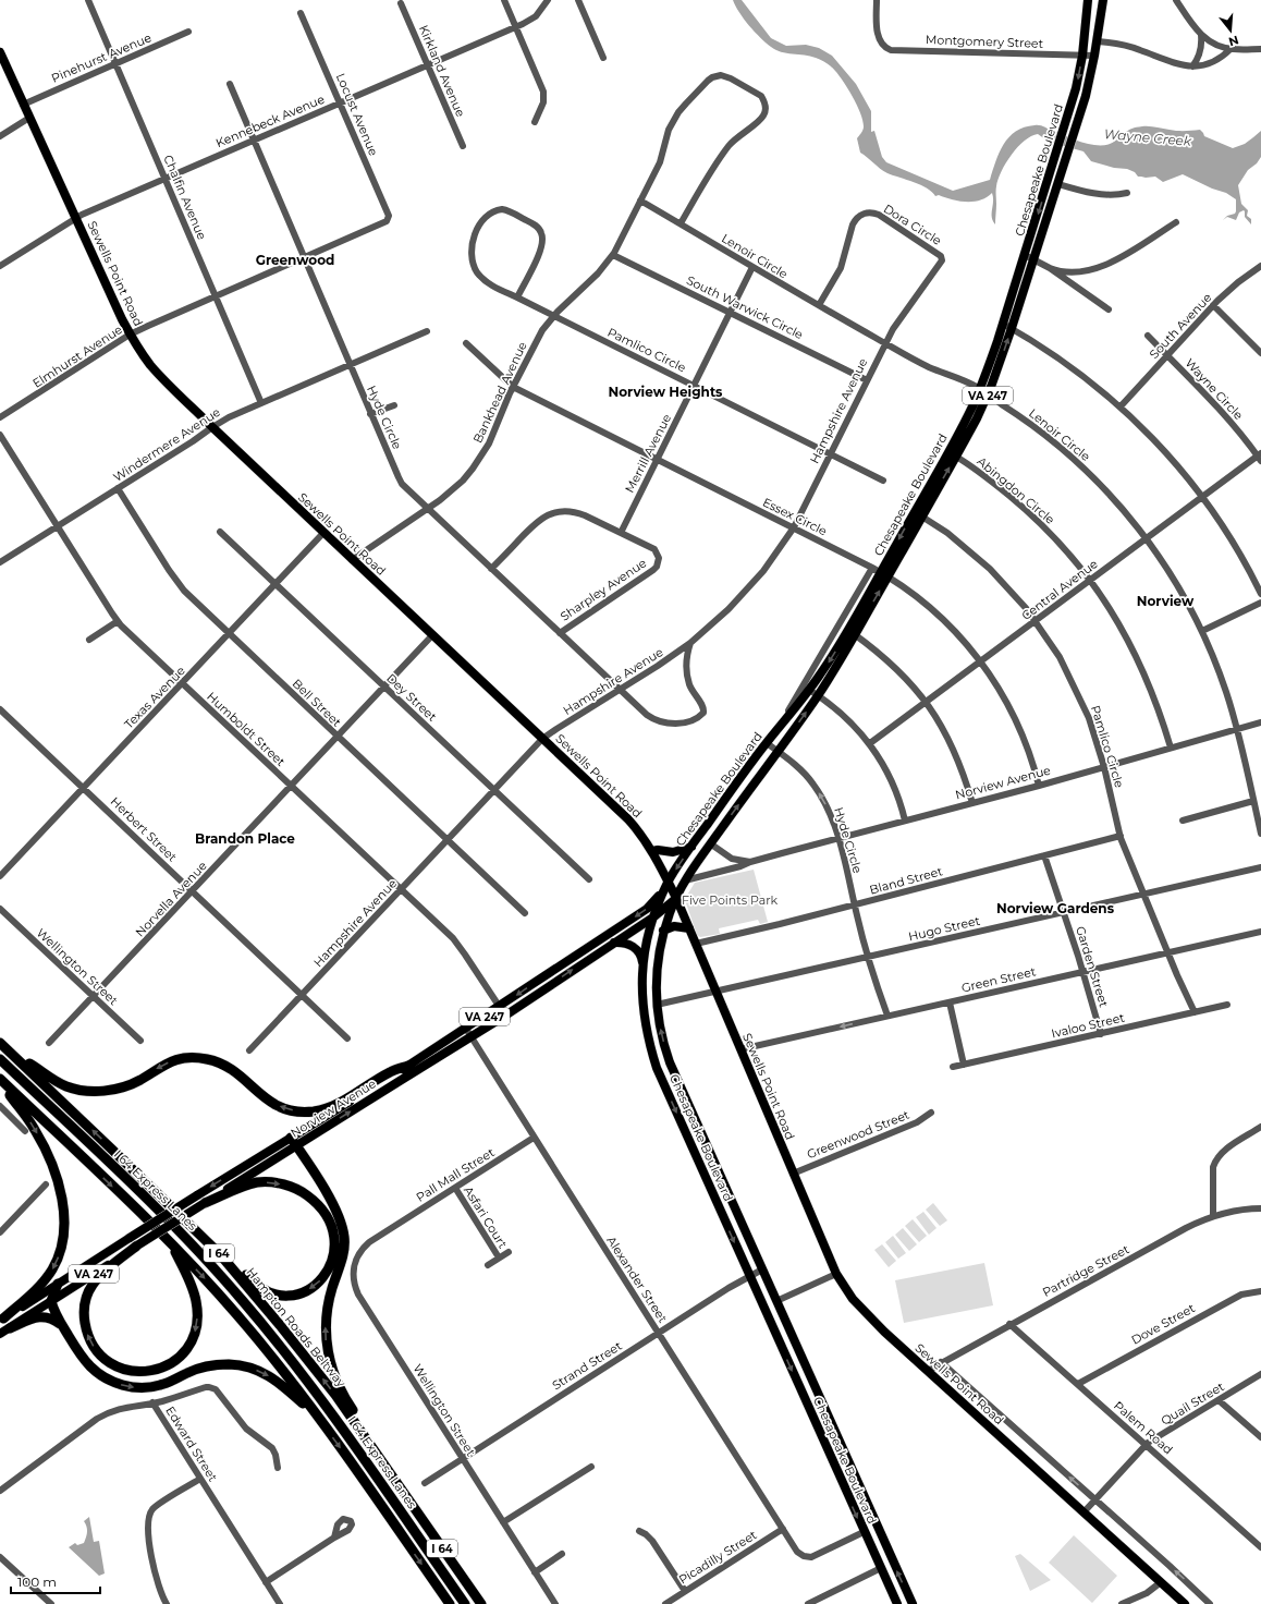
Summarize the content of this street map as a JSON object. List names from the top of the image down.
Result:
{
  "streets": {
    "highway": ["I 64 Express Lanes", "I 64", "Hampton Roads Beltway"],
    "main road": [
      "Chesapeake Boulevard",
      "Sewells Point Road",
      "VA 247",
      "Norview Avenue"
    ],
    "street": [
      "Montgomery Street",
      "Pinehurst Avenue",
      "Kirkland Avenue",
      "Locust Avenue",
      "Kennebeck Avenue",
      "Chalfin Avenue",
      "Dora Circle",
      "Lenoir Circle",
      "South Warwick Circle",
      "South Avenue",
      "Pamlico Circle",
      "Elmhurst Avenue",
      "Wayne Circle",
      "Bankhead Avenue",
      "Hampshire Avenue",
      "Hyde Circle",
      "Windermere Avenue",
      "Merrill Avenue",
      "Abingdon Circle",
      "Essex Circle",
      "Sharpley Avenue",
      "Central Avenue",
      "Texas Avenue",
      "Dey Street",
      "Bell Street",
      "Humboldt Street",
      "Herbert Street",
      "Bland Street",
      "Norvella Avenue",
      "Hugo Street",
      "Wellington Street",
      "Garden Street",
      "Green Street",
      "Ivaloo Street",
      "Greenwood Street",
      "Pall Mall Street",
      "Asfari Court",
      "Partridge Street",
      "Alexander Street",
      "Dove Street",
      "Strand Street",
      "Quail Street",
      "Palem Road",
      "Edward Street",
      "Picadilly Street"
    ]
  },
  "crossings": [
    ["Montgomery Street", "Chesapeake Boulevard"],
    ["Pinehurst Avenue", "Chalfin Avenue"],
    ["Pinehurst Avenue", "Sewells Point Road"],
    ["Kirkland Avenue", "Kennebeck Avenue"],
    ["Locust Avenue", "Kennebeck Avenue"],
    ["Locust Avenue", "Elmhurst Avenue"],
    ["Kennebeck Avenue", "Chalfin Avenue"],
    ["Kennebeck Avenue", "Sewells Point Road"],
    ["Kennebeck Avenue", "Hyde Circle"],
    ["Chesapeake Boulevard", "Lenoir Circle"],
    ["Chesapeake Boulevard", "Sewells Point Road"],
    ["Chesapeake Boulevard", "Pamlico Circle"],
    ["Chesapeake Boulevard", "Hyde Circle"],
    ["Chesapeake Boulevard", "Abingdon Circle"],
    ["Chesapeake Boulevard", "Essex Circle"],
    ["Chesapeake Boulevard", "Norview Avenue"],
    ["Chesapeake Boulevard", "Hugo Street"],
    ["Chesapeake Boulevard", "Alexander Street"],
    ["Chesapeake Boulevard", "Strand Street"],
    ["Chalfin Avenue", "Elmhurst Avenue"],
    ["Chalfin Avenue", "Windermere Avenue"],
    ["Dora Circle", "Lenoir Circle"],
    ["Dora Circle", "Hampshire Avenue"],
    ["Lenoir Circle", "Bankhead Avenue"],
    ["Lenoir Circle", "Hampshire Avenue"],
    ["Lenoir Circle", "Merrill Avenue"],
    ["Lenoir Circle", "Central Avenue"],
    ["Lenoir Circle", "Norview Avenue"],
    ["Sewells Point Road", "Elmhurst Avenue"],
    ["Sewells Point Road", "Bankhead Avenue"],
    ["Sewells Point Road", "Hampshire Avenue"],
    ["Sewells Point Road", "Windermere Avenue"],
    ["Sewells Point Road", "Texas Avenue"],
    ["Sewells Point Road", "Norview Avenue"],
    ["Sewells Point Road", "Bland Street"],
    ["Sewells Point Road", "Norvella Avenue"],
    ["Sewells Point Road", "Hugo Street"],
    ["Sewells Point Road", "Green Street"],
    ["Sewells Point Road", "Greenwood Street"],
    ["Sewells Point Road", "Partridge Street"],
    ["Sewells Point Road", "Quail Street"],
    ["South Warwick Circle", "Bankhead Avenue"],
    ["South Warwick Circle", "Hampshire Avenue"],
    ["South Warwick Circle", "Merrill Avenue"],
    ["South Avenue", "Wayne Circle"],
    ["Pamlico Circle", "Bankhead Avenue"],
    ["Pamlico Circle", "Hampshire Avenue"],
    ["Pamlico Circle", "Merrill Avenue"],
    ["Pamlico Circle", "Central Avenue"],
    ["Pamlico Circle", "Norview Avenue"],
    ["Pamlico Circle", "Bland Street"],
    ["Pamlico Circle", "Hugo Street"],
    ["Pamlico Circle", "Green Street"],
    ["Pamlico Circle", "Ivaloo Street"],
    ["Elmhurst Avenue", "Hyde Circle"],
    ["Wayne Circle", "Central Avenue"],
    ["Bankhead Avenue", "Hyde Circle"],
    ["Bankhead Avenue", "Essex Circle"],
    ["Hampshire Avenue", "Hyde Circle"],
    ["Hampshire Avenue", "Essex Circle"],
    ["Hampshire Avenue", "Dey Street"],
    ["Hampshire Avenue", "Bell Street"],
    ["Hampshire Avenue", "Humboldt Street"],
    ["Hampshire Avenue", "Herbert Street"],
    ["Hyde Circle", "Windermere Avenue"],
    ["Hyde Circle", "Sharpley Avenue"],
    ["Hyde Circle", "Norview Avenue"],
    ["Hyde Circle", "Bland Street"],
    ["Hyde Circle", "Hugo Street"],
    ["Hyde Circle", "Green Street"],
    ["Windermere Avenue", "Bell Street"],
    ["Windermere Avenue", "Humboldt Street"],
    ["Merrill Avenue", "Essex Circle"],
    ["Merrill Avenue", "Sharpley Avenue"],
    ["Abingdon Circle", "Central Avenue"],
    ["Abingdon Circle", "Norview Avenue"],
    ["Essex Circle", "Central Avenue"],
    ["Essex Circle", "Norview Avenue"],
    ["Texas Avenue", "Dey Street"],
    ["Texas Avenue", "Bell Street"],
    ["Texas Avenue", "Humboldt Street"],
    ["Texas Avenue", "Herbert Street"],
    ["Dey Street", "Norvella Avenue"],
    ["Bell Street", "Norvella Avenue"],
    ["Humboldt Street", "Norview Avenue"],
    ["Humboldt Street", "Norvella Avenue"],
    ["Norview Avenue", "Alexander Street"],
    ["Herbert Street", "Norvella Avenue"],
    ["Bland Street", "Garden Street"],
    ["Norvella Avenue", "Wellington Street"],
    ["Hugo Street", "Garden Street"],
    ["Wellington Street", "Pall Mall Street"],
    ["Wellington Street", "Strand Street"],
    ["Garden Street", "Green Street"],
    ["Garden Street", "Ivaloo Street"],
    ["Pall Mall Street", "Asfari Court"],
    ["Pall Mall Street", "Alexander Street"],
    ["Partridge Street", "Palem Road"],
    ["Alexander Street", "Strand Street"],
    ["Alexander Street", "Picadilly Street"],
    ["Dove Street", "Palem Road"],
    ["Quail Street", "Palem Road"]
  ],
  "districts": [
    "Greenwood",
    "Norview Heights",
    "Norview",
    "Brandon Place",
    "Norview Gardens"
  ],
  "water": ["Wayne Creek"],
  "parks": ["Five Points Park"],
  "scale_bar": "100 m",
  "north": "bottom"
}
